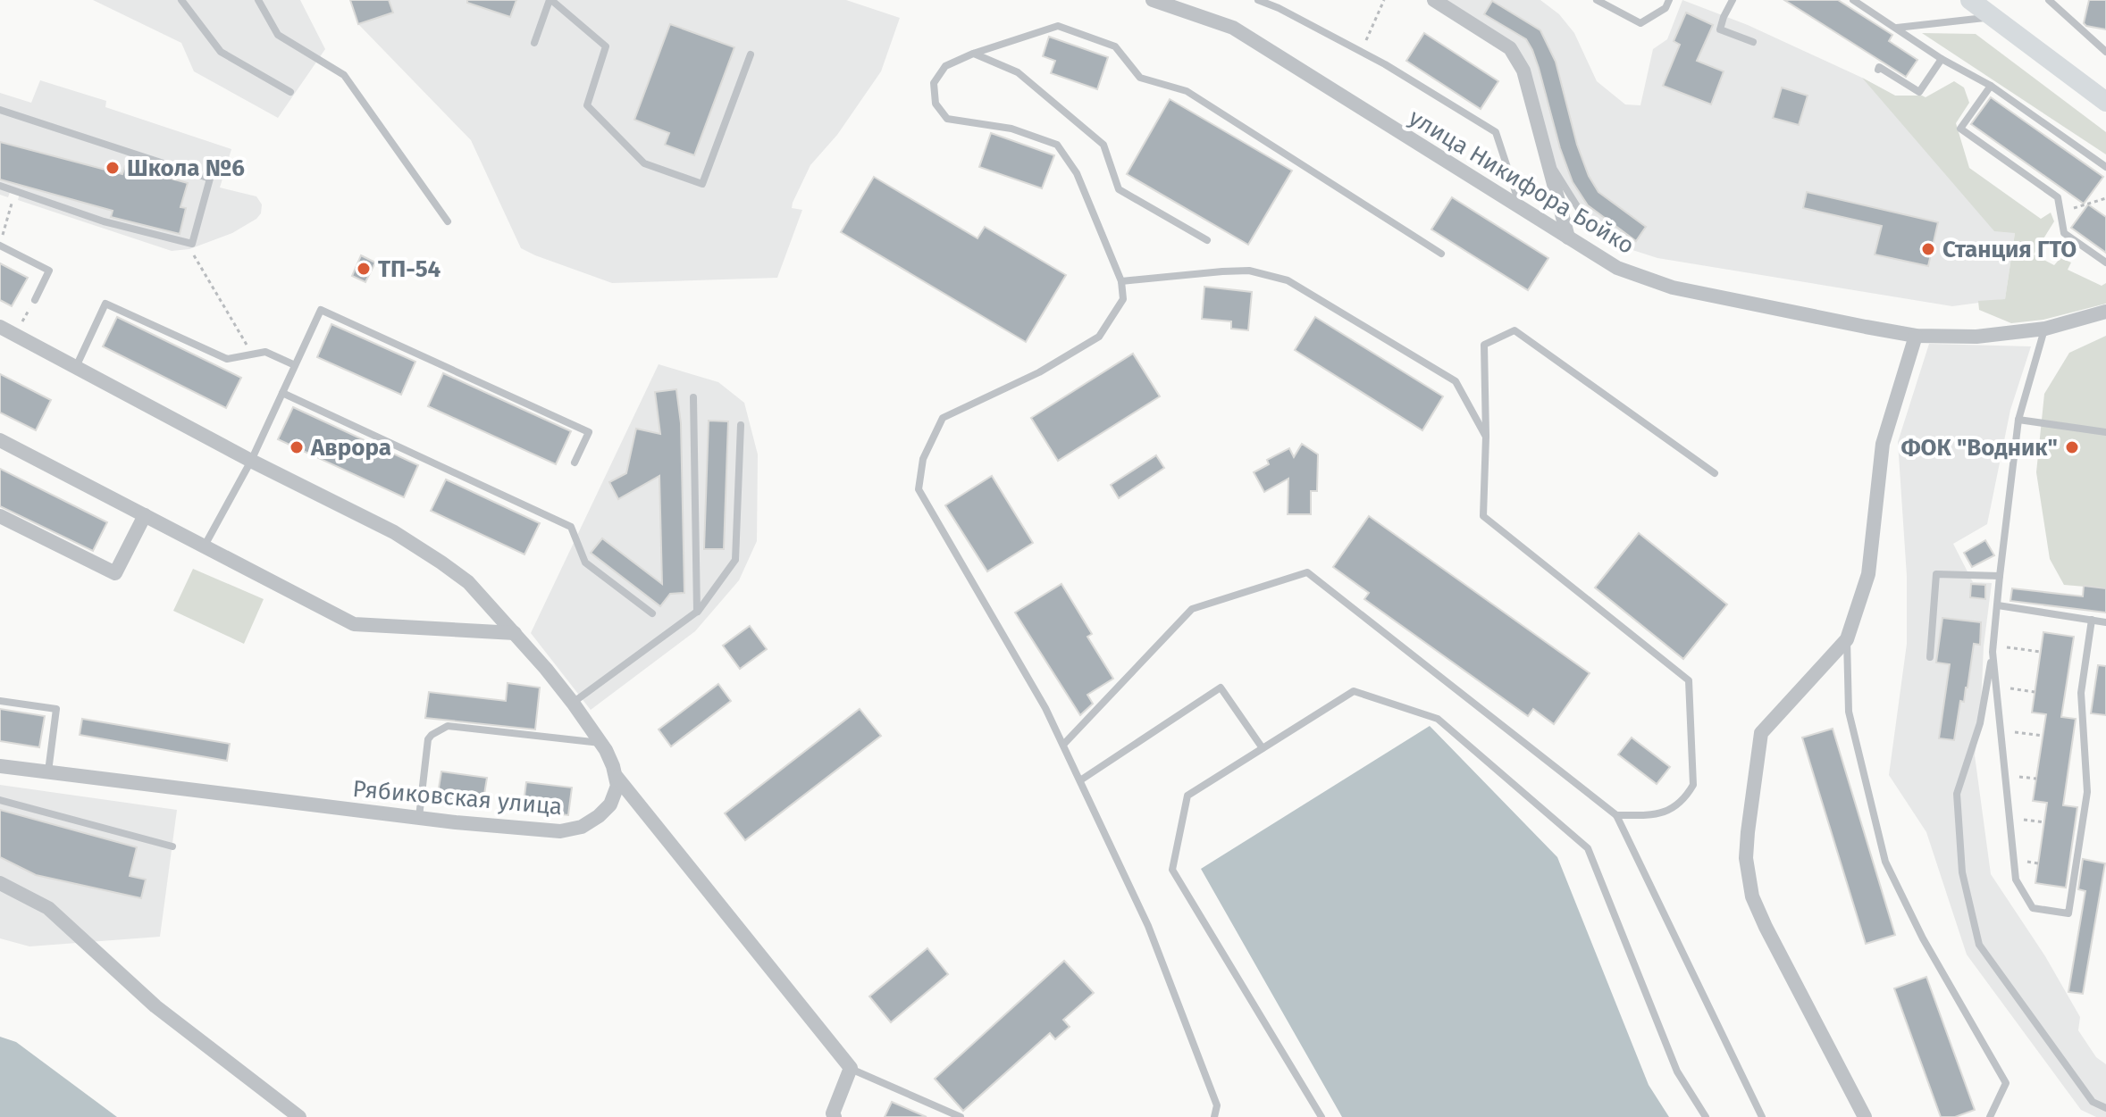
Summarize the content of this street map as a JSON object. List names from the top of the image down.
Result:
{
  "streets": {
    "street": ["улица Никифора Бойко", "Рябиковская улица"]
  },
  "places": [
    "Школа №6",
    "Станция ГТО",
    "ТП-54",
    "Аврора",
    "ФОК \"Водник\""
  ]
}
